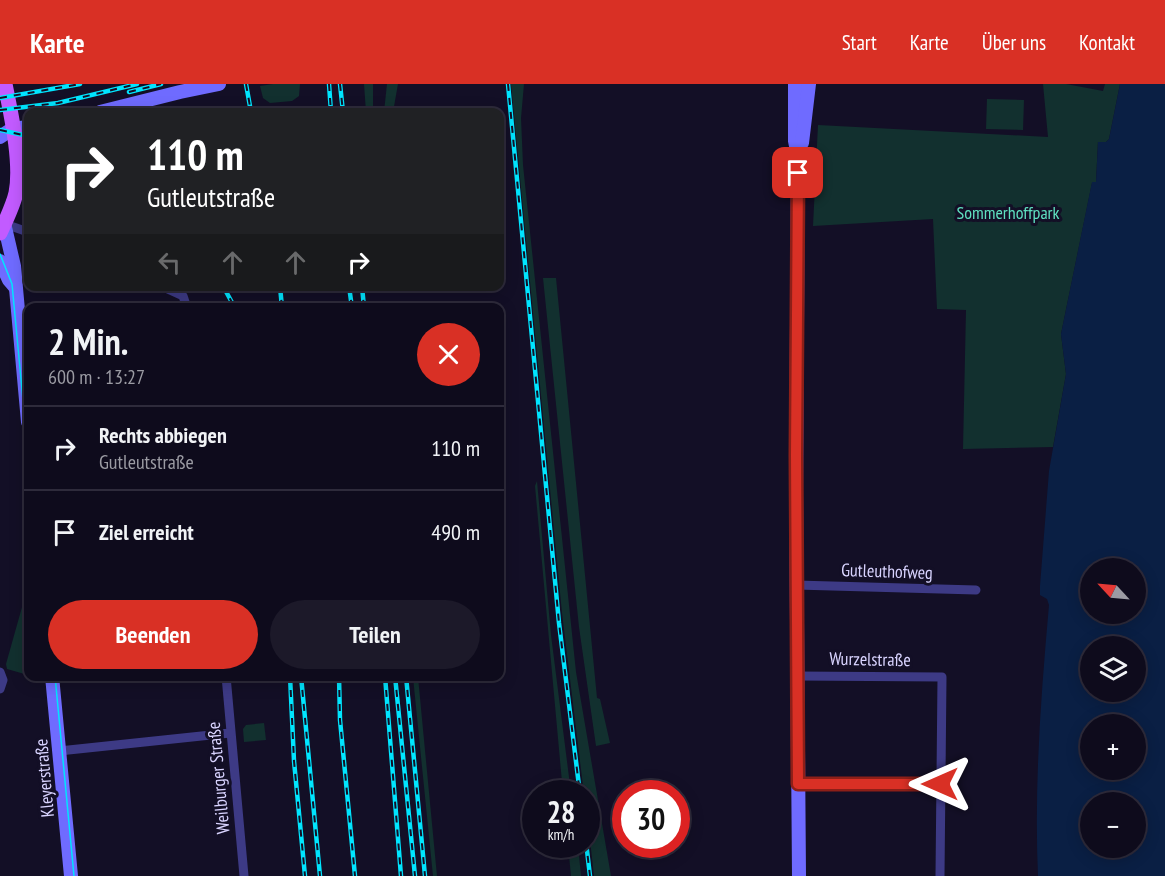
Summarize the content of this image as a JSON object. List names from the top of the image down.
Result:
{
  "streets": {
    "main road": ["Kleyerstraße"],
    "street": ["Gutleuthofweg", "Wurzelstraße", "Weilburger Straße"]
  },
  "parks": ["Sommerhoffpark"],
  "north": "top left",
  "page": {
    "header": "Karte",
    "nav": [
      "Start",
      "Karte",
      "Über uns",
      "Kontakt"
    ],
    "turn": ["110 m", "Gutleutstraße"],
    "heading": ["2 Min.", "600 m · 13:27"],
    "list": [
      {
        "name": "Rechts abbiegen",
        "note": "Gutleutstraße",
        "value": "110 m"
      },
      {
        "name": "Ziel erreicht",
        "value": "490 m"
      }
    ],
    "map_buttons": ["+", "−"],
    "buttons": ["Beenden", "Teilen"],
    "speed": "28 km/h",
    "limit": "30"
  }
}
